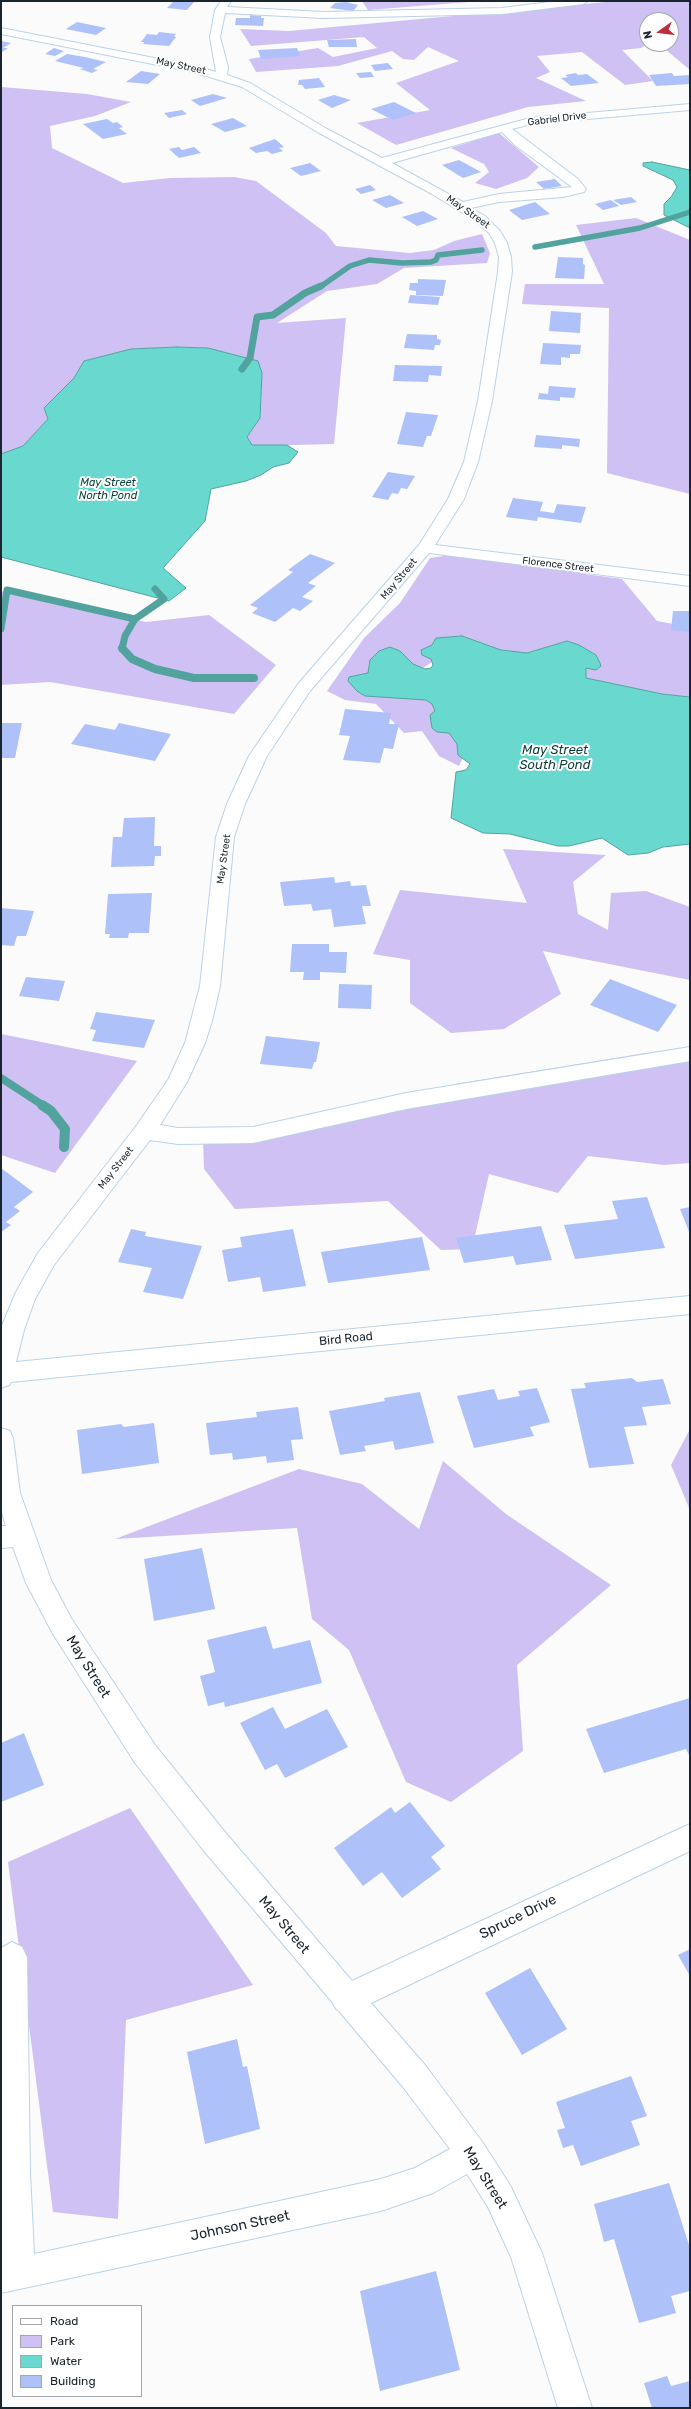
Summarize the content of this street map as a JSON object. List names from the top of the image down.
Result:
{
  "streets": {
    "street": [
      "May Street",
      "Gabriel Drive",
      "Florence Street",
      "Bird Road",
      "Spruce Drive",
      "Johnson Street"
    ]
  },
  "crossings": [
    ["May Street", "Gabriel Drive"],
    ["May Street", "Florence Street"],
    ["May Street", "Bird Road"],
    ["May Street", "Spruce Drive"],
    ["May Street", "Johnson Street"]
  ],
  "water": ["May Street North Pond", "May Street South Pond"],
  "legend": [
    "Road",
    "Park",
    "Water",
    "Building"
  ],
  "north": "left"
}
